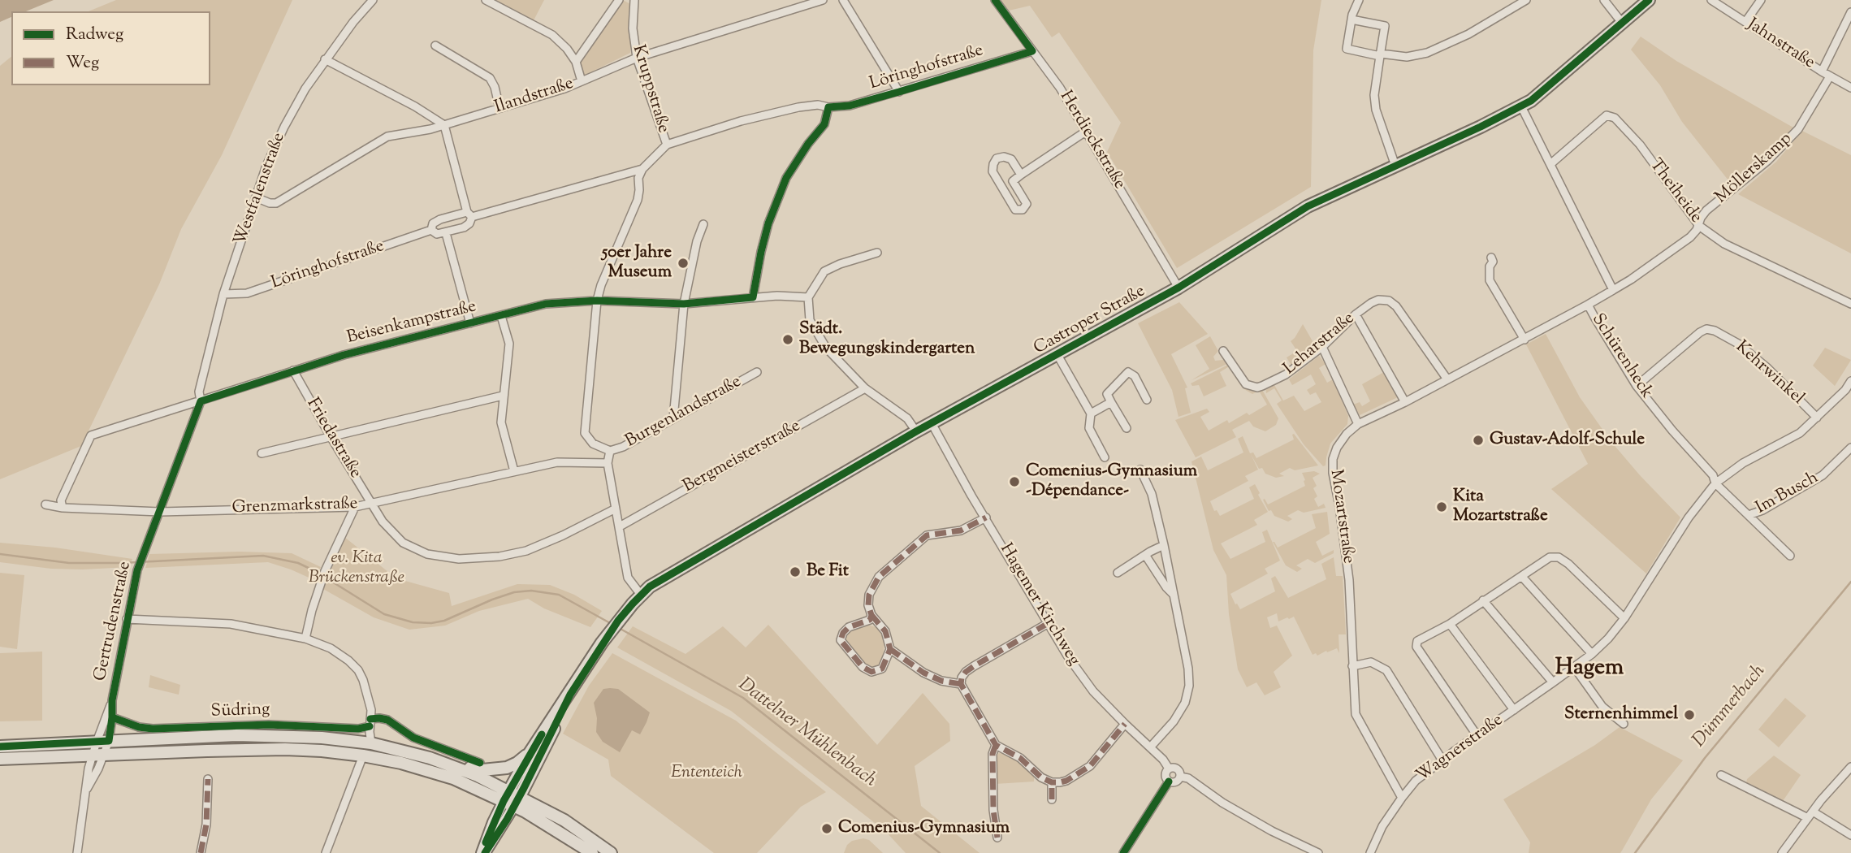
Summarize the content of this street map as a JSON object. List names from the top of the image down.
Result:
{
  "streets": {
    "main road": ["Castroper Straße", "Südring"],
    "street": [
      "Jahnstraße",
      "Löringhofstraße",
      "Kruppstraße",
      "Ilandstraße",
      "Herdieckstraße",
      "Möllerskamp",
      "Westfalenstraße",
      "Theiheide",
      "Beisenkampstraße",
      "Leharstraße",
      "Schürenheck",
      "Kehrwinkel",
      "Burgenlandstraße",
      "Friedastraße",
      "Bergmeisterstraße",
      "Im Busch",
      "Grenzmarkstraße",
      "Mozartstraße",
      "Hagemer Kirchweg",
      "Gertrudenstraße",
      "Wagnerstraße"
    ]
  },
  "crossings": [
    ["Jahnstraße", "Möllerskamp"],
    ["Löringhofstraße", "Kruppstraße"],
    ["Löringhofstraße", "Herdieckstraße"],
    ["Löringhofstraße", "Westfalenstraße"],
    ["Kruppstraße", "Ilandstraße"],
    ["Ilandstraße", "Westfalenstraße"],
    ["Herdieckstraße", "Castroper Straße"],
    ["Möllerskamp", "Theiheide"],
    ["Möllerskamp", "Schürenheck"],
    ["Westfalenstraße", "Beisenkampstraße"],
    ["Theiheide", "Schürenheck"],
    ["Castroper Straße", "Schürenheck"],
    ["Castroper Straße", "Hagemer Kirchweg"],
    ["Castroper Straße", "Südring"],
    ["Beisenkampstraße", "Friedastraße"],
    ["Beisenkampstraße", "Grenzmarkstraße"],
    ["Leharstraße", "Mozartstraße"],
    ["Schürenheck", "Kehrwinkel"],
    ["Schürenheck", "Im Busch"],
    ["Schürenheck", "Mozartstraße"],
    ["Schürenheck", "Wagnerstraße"],
    ["Friedastraße", "Grenzmarkstraße"],
    ["Im Busch", "Wagnerstraße"],
    ["Grenzmarkstraße", "Gertrudenstraße"],
    ["Mozartstraße", "Wagnerstraße"],
    ["Gertrudenstraße", "Südring"]
  ],
  "districts": ["Hagem"],
  "water": ["Dümmerbach", "Dattelner Mühlenbach"],
  "parks": ["ev. Kita Brückenstraße", "Ententeich"],
  "places": [
    "50er Jahre Museum",
    "Städt. Bewegungskindergarten",
    "Gustav-Adolf-Schule",
    "Comenius-Gymnasium -Dépendance-",
    "Kita Mozartstraße",
    "Be Fit",
    "Sternenhimmel",
    "Comenius-Gymnasium"
  ],
  "legend": ["Radweg", "Weg"]
}
